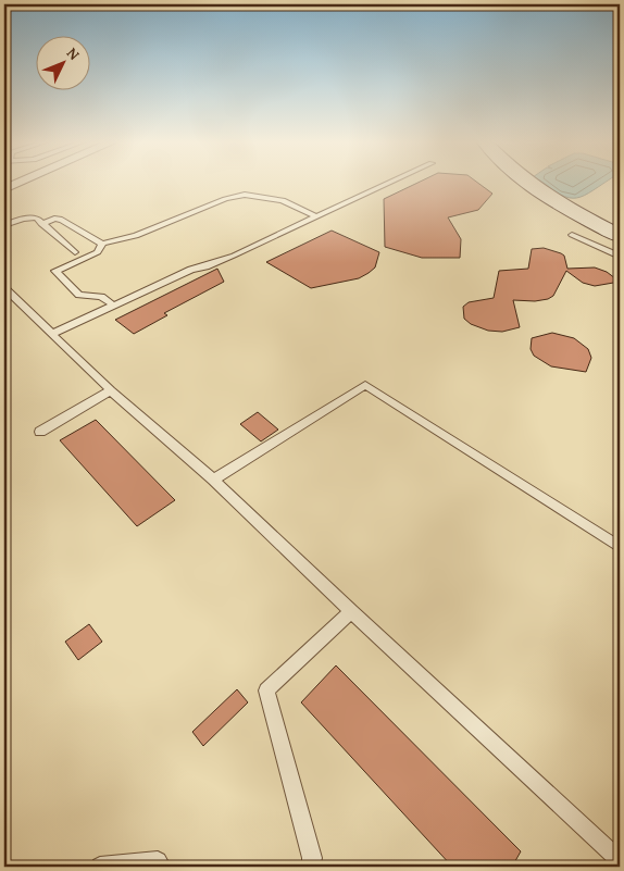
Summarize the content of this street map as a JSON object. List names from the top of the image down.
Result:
{
  "north": "top right"
}
